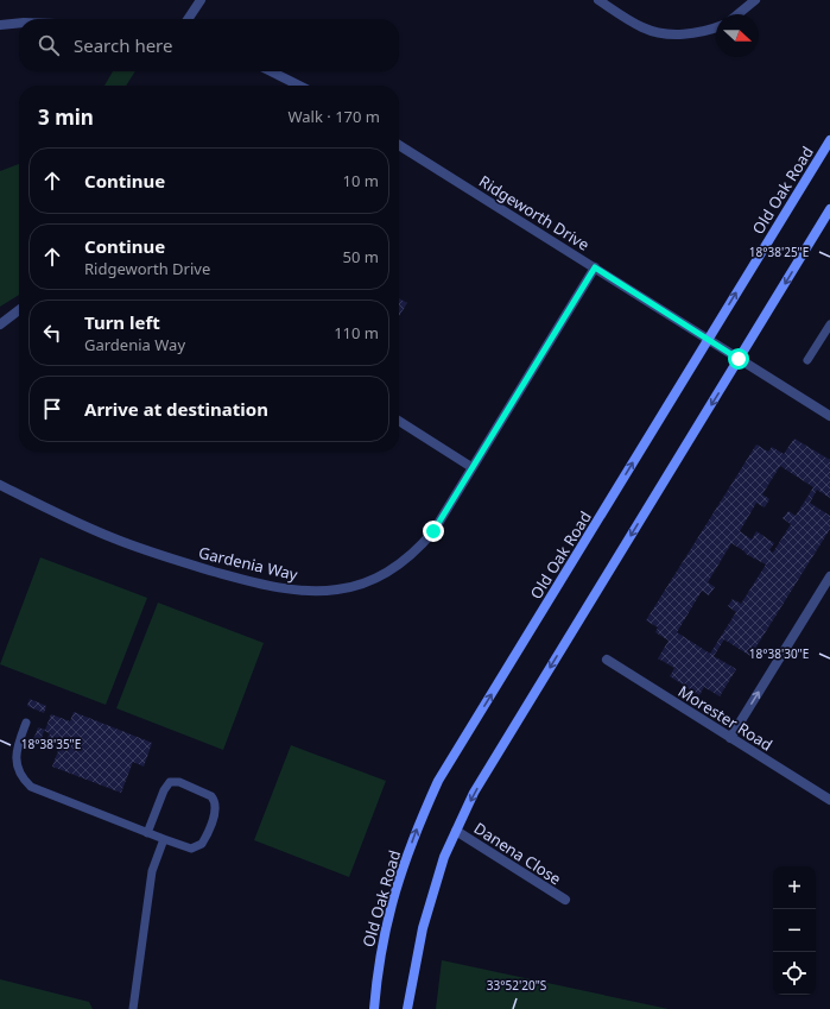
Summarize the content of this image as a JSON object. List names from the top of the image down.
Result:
{
  "streets": {
    "main road": ["Old Oak Road"],
    "street": [
      "Ridgeworth Drive",
      "Gardenia Way",
      "Morester Road",
      "Danena Close"
    ]
  },
  "crossings": [
    ["Old Oak Road", "Ridgeworth Drive"],
    ["Ridgeworth Drive", "Gardenia Way"]
  ],
  "north": "right",
  "page": {
    "search": "Search here",
    "heading": ["3 min", "Walk · 170 m"],
    "list": [
      ["Continue", "10 m"],
      ["Continue", "Ridgeworth Drive", "50 m"],
      ["Turn left", "Gardenia Way", "110 m"],
      "Arrive at destination"
    ],
    "map_buttons": ["+", "−"]
  },
  "coordinates": [
    "18°38'25\"E",
    "18°38'30\"E",
    "18°38'35\"E",
    "33°52'20\"S"
  ]
}
